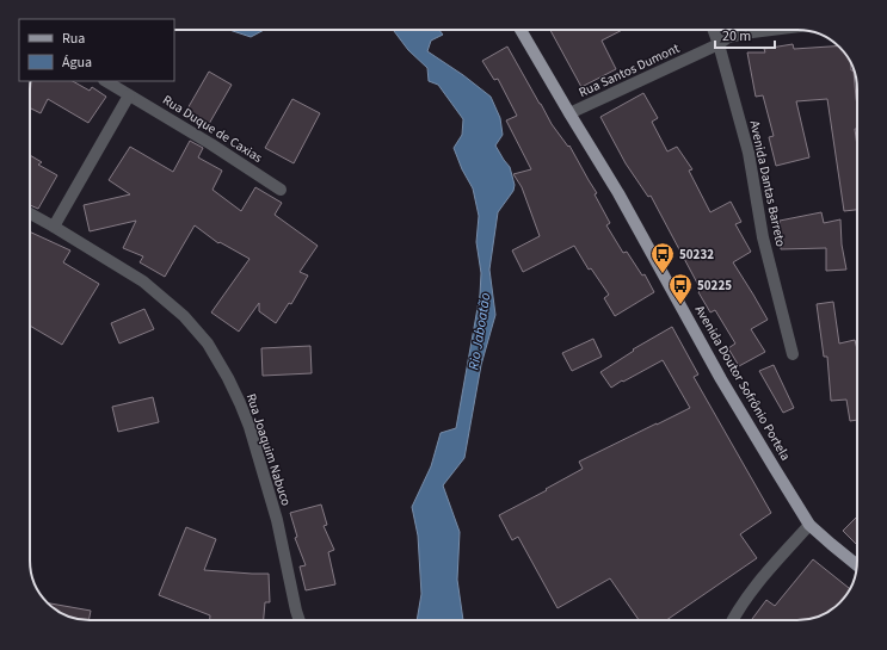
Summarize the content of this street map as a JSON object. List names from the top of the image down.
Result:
{
  "streets": {
    "main road": ["Avenida Doutor Sofrônio Portela"],
    "street": [
      "Rua Santos Dumont",
      "Rua Duque de Caxias",
      "Avenida Dantas Barreto",
      "Rua Joaquim Nabuco"
    ]
  },
  "crossings": [
    ["Rua Santos Dumont", "Avenida Dantas Barreto"],
    ["Rua Santos Dumont", "Avenida Doutor Sofrônio Portela"]
  ],
  "water": ["Rio Jaboatão"],
  "places": {
    "bus stop": ["50232", "50225"]
  },
  "legend": ["Rua", "Água"],
  "scale_bar": "20 m"
}
